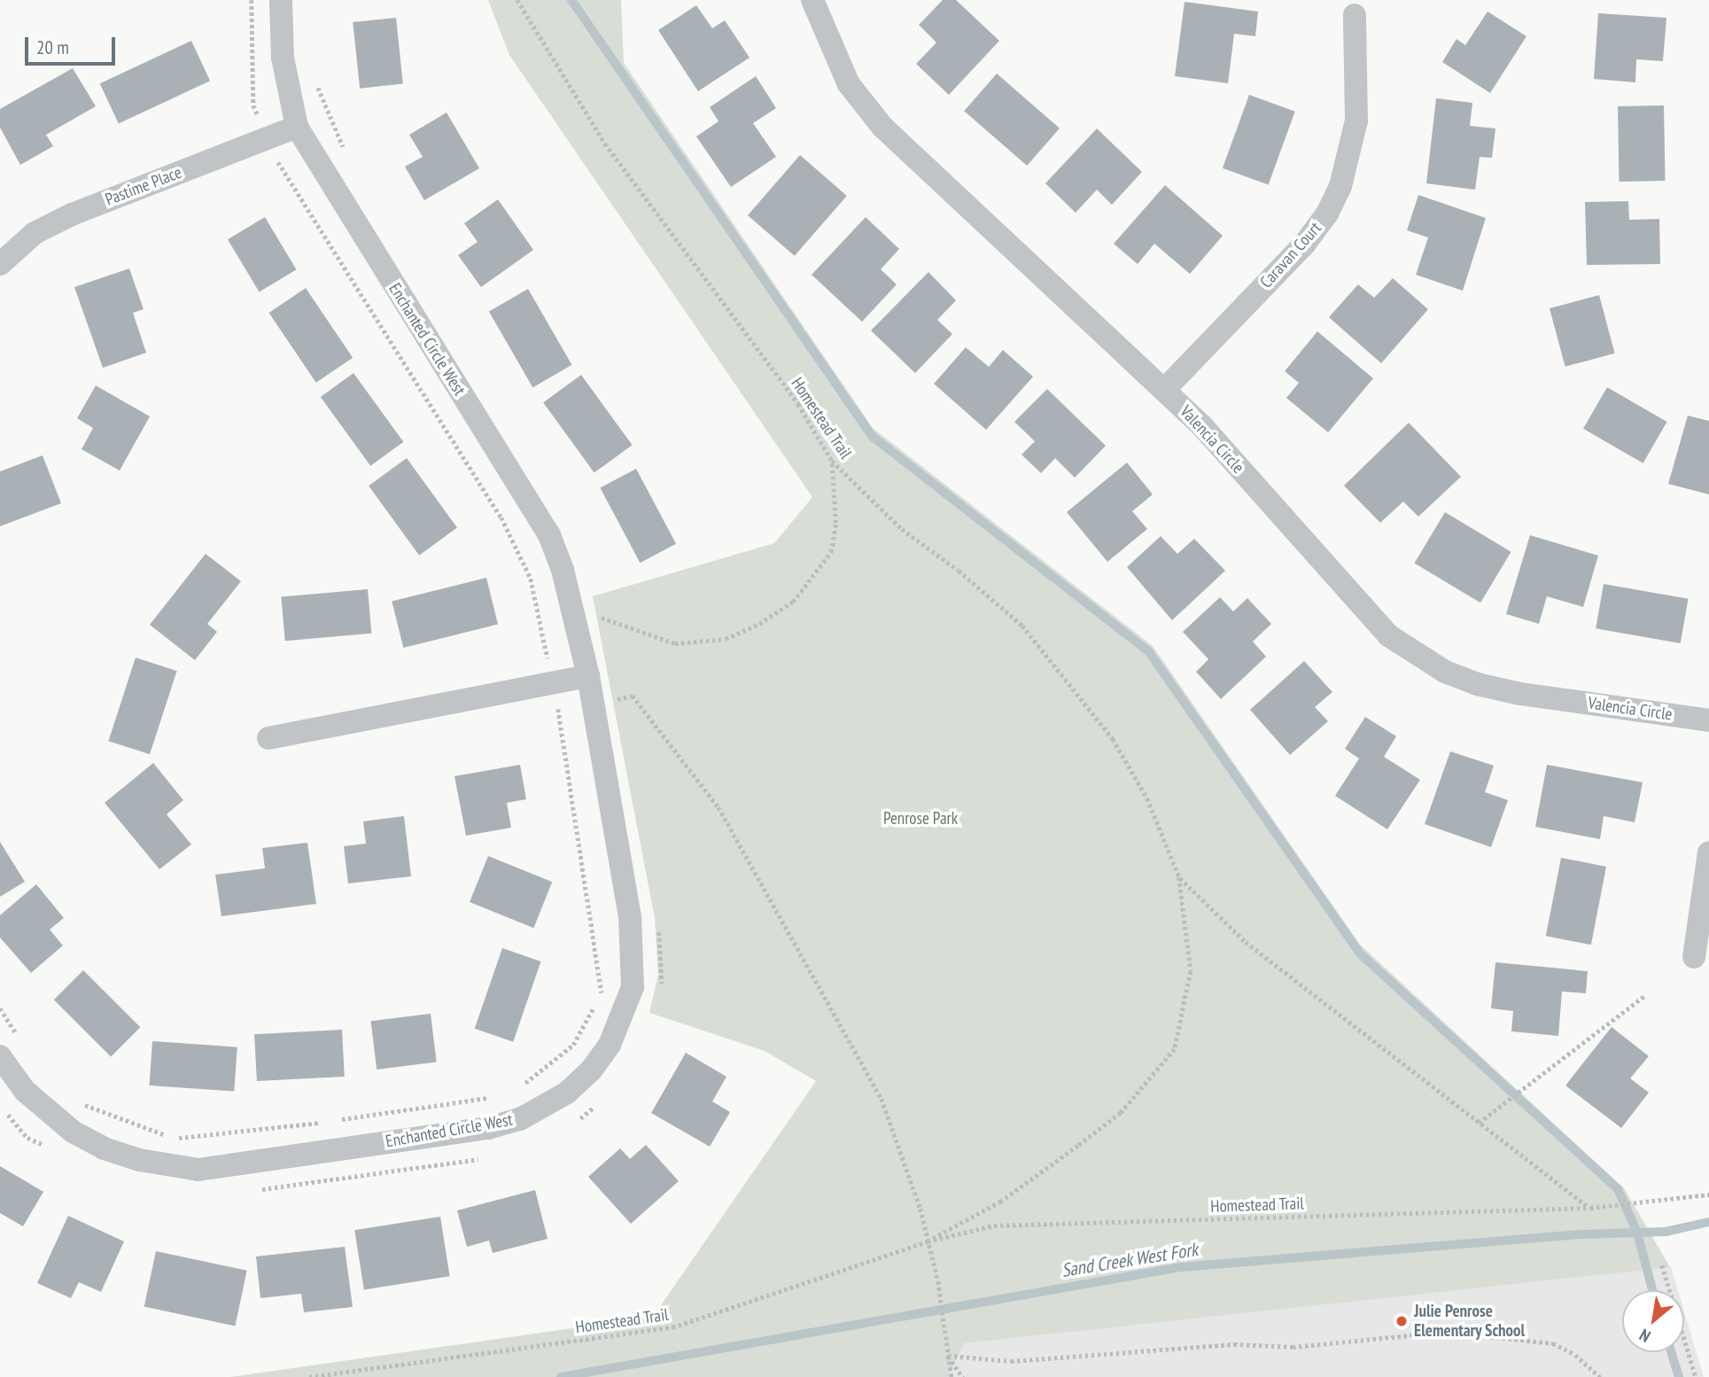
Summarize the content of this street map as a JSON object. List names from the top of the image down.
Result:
{
  "streets": {
    "street": [
      "Pastime Place",
      "Caravan Court",
      "Enchanted Circle West",
      "Valencia Circle"
    ],
    "path": ["Homestead Trail"]
  },
  "crossings": [
    ["Pastime Place", "Enchanted Circle West"],
    ["Caravan Court", "Valencia Circle"]
  ],
  "water": ["Sand Creek West Fork"],
  "parks": ["Penrose Park"],
  "places": ["Julie Penrose Elementary School"],
  "scale_bar": "20 m",
  "north": "bottom left"
}
